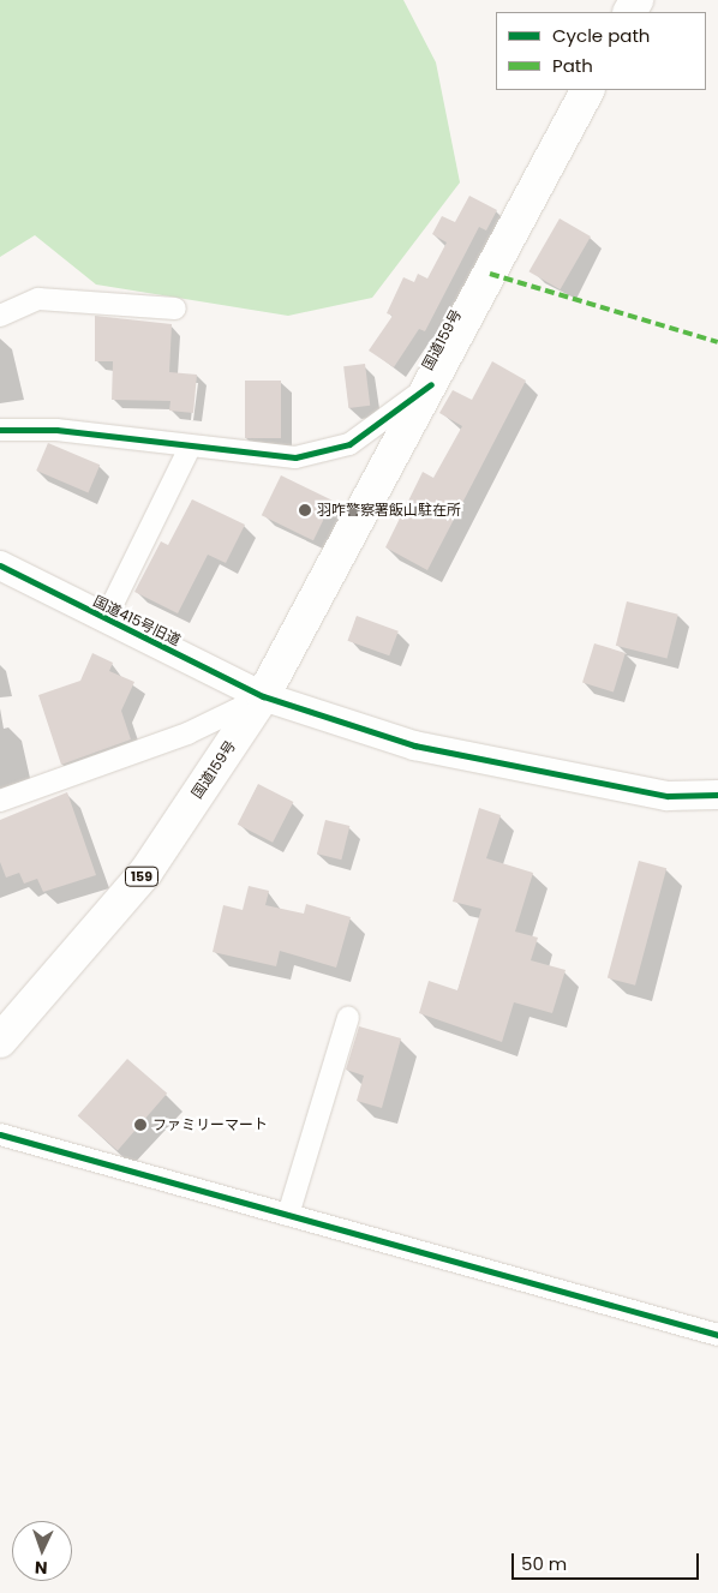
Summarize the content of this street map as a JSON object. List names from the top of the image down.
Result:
{
  "streets": {
    "highway": ["国道159号", "159"],
    "street": ["国道415号旧道"]
  },
  "crossings": [
    ["国道159号", "国道415号旧道"]
  ],
  "places": ["羽咋警察署飯山駐在所", "ファミリーマート"],
  "legend": ["Cycle path", "Path"],
  "scale_bar": "50 m",
  "north": "bottom"
}
